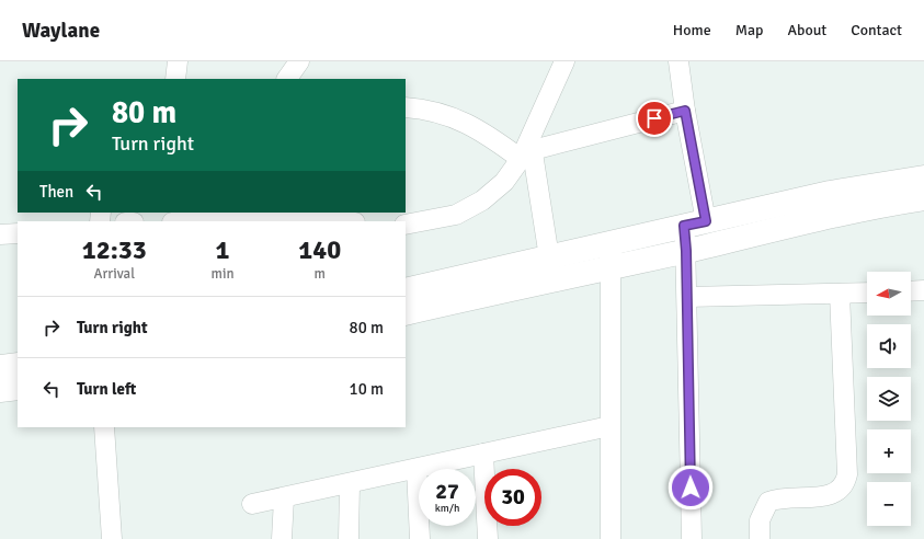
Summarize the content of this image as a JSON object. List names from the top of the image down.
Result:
{
  "north": "left",
  "page": {
    "header": "Waylane",
    "nav": [
      "Home",
      "Map",
      "About",
      "Contact"
    ],
    "turn": ["80 m", "Turn right"],
    "then": "Then",
    "eta": [
      "12:33",
      "Arrival",
      "1",
      "min",
      "140",
      "m"
    ],
    "map_buttons": ["+", "−"],
    "list": [
      {
        "name": "Turn right",
        "value": "80 m"
      },
      {
        "name": "Turn left",
        "value": "10 m"
      }
    ],
    "speed": "27 km/h",
    "limit": "30"
  }
}
